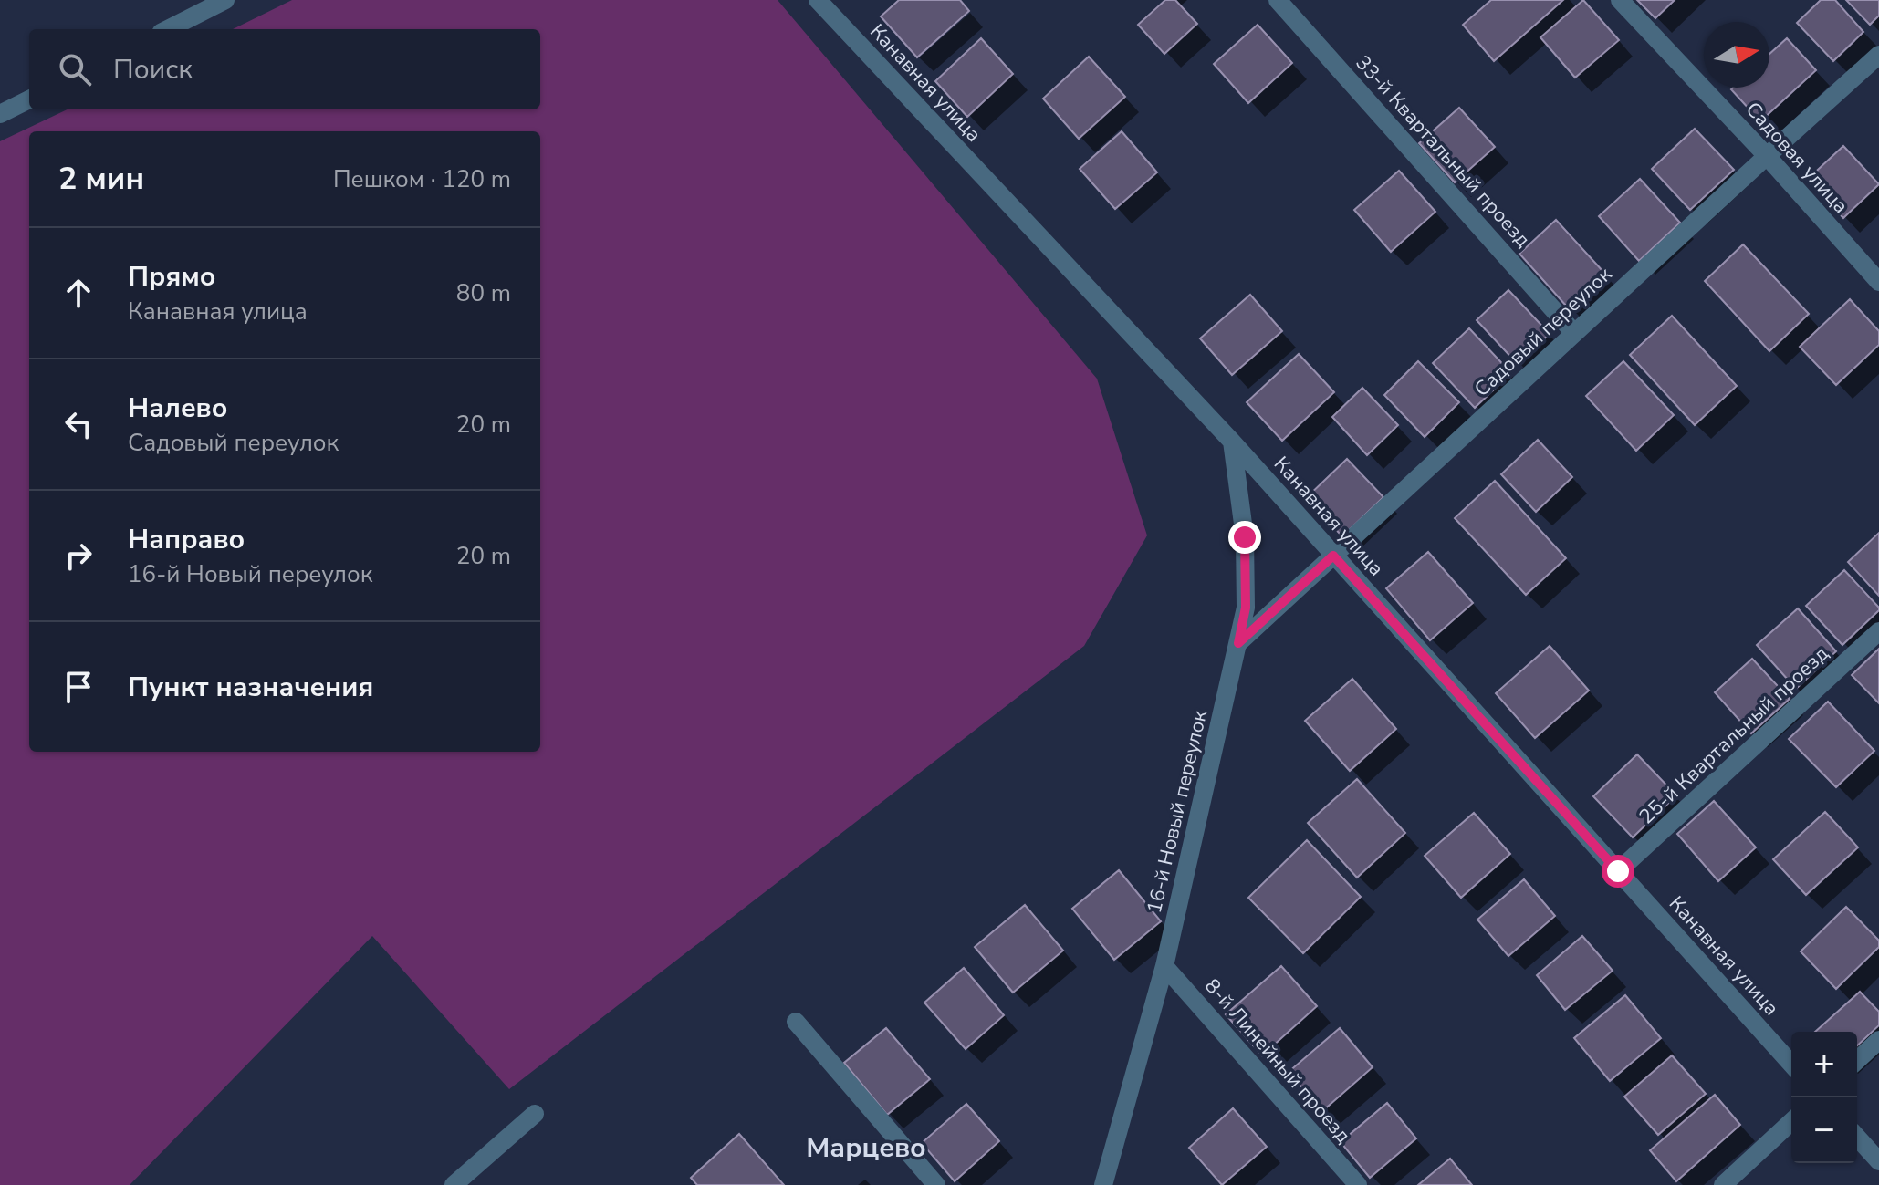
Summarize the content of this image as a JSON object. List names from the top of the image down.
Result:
{
  "streets": {
    "street": [
      "Канавная улица",
      "33-й Квартальный проезд",
      "Садовая улица",
      "Садовый переулок",
      "25-й Квартальный проезд",
      "16-й Новый переулок",
      "8-й Линейный проезд"
    ]
  },
  "crossings": [
    ["Канавная улица", "Садовый переулок"],
    ["Канавная улица", "25-й Квартальный проезд"],
    ["Канавная улица", "16-й Новый переулок"],
    ["33-й Квартальный проезд", "Садовый переулок"],
    ["Садовая улица", "Садовый переулок"],
    ["Садовый переулок", "16-й Новый переулок"],
    ["16-й Новый переулок", "8-й Линейный проезд"]
  ],
  "districts": ["Марцево"],
  "north": "right",
  "page": {
    "search": "Поиск",
    "heading": ["2 мин", "Пешком · 120 m"],
    "list": [
      ["Прямо", "Канавная улица", "80 m"],
      ["Налево", "Садовый переулок", "20 m"],
      ["Направо", "16-й Новый переулок", "20 m"],
      "Пункт назначения"
    ],
    "map_buttons": ["+", "−"]
  }
}
